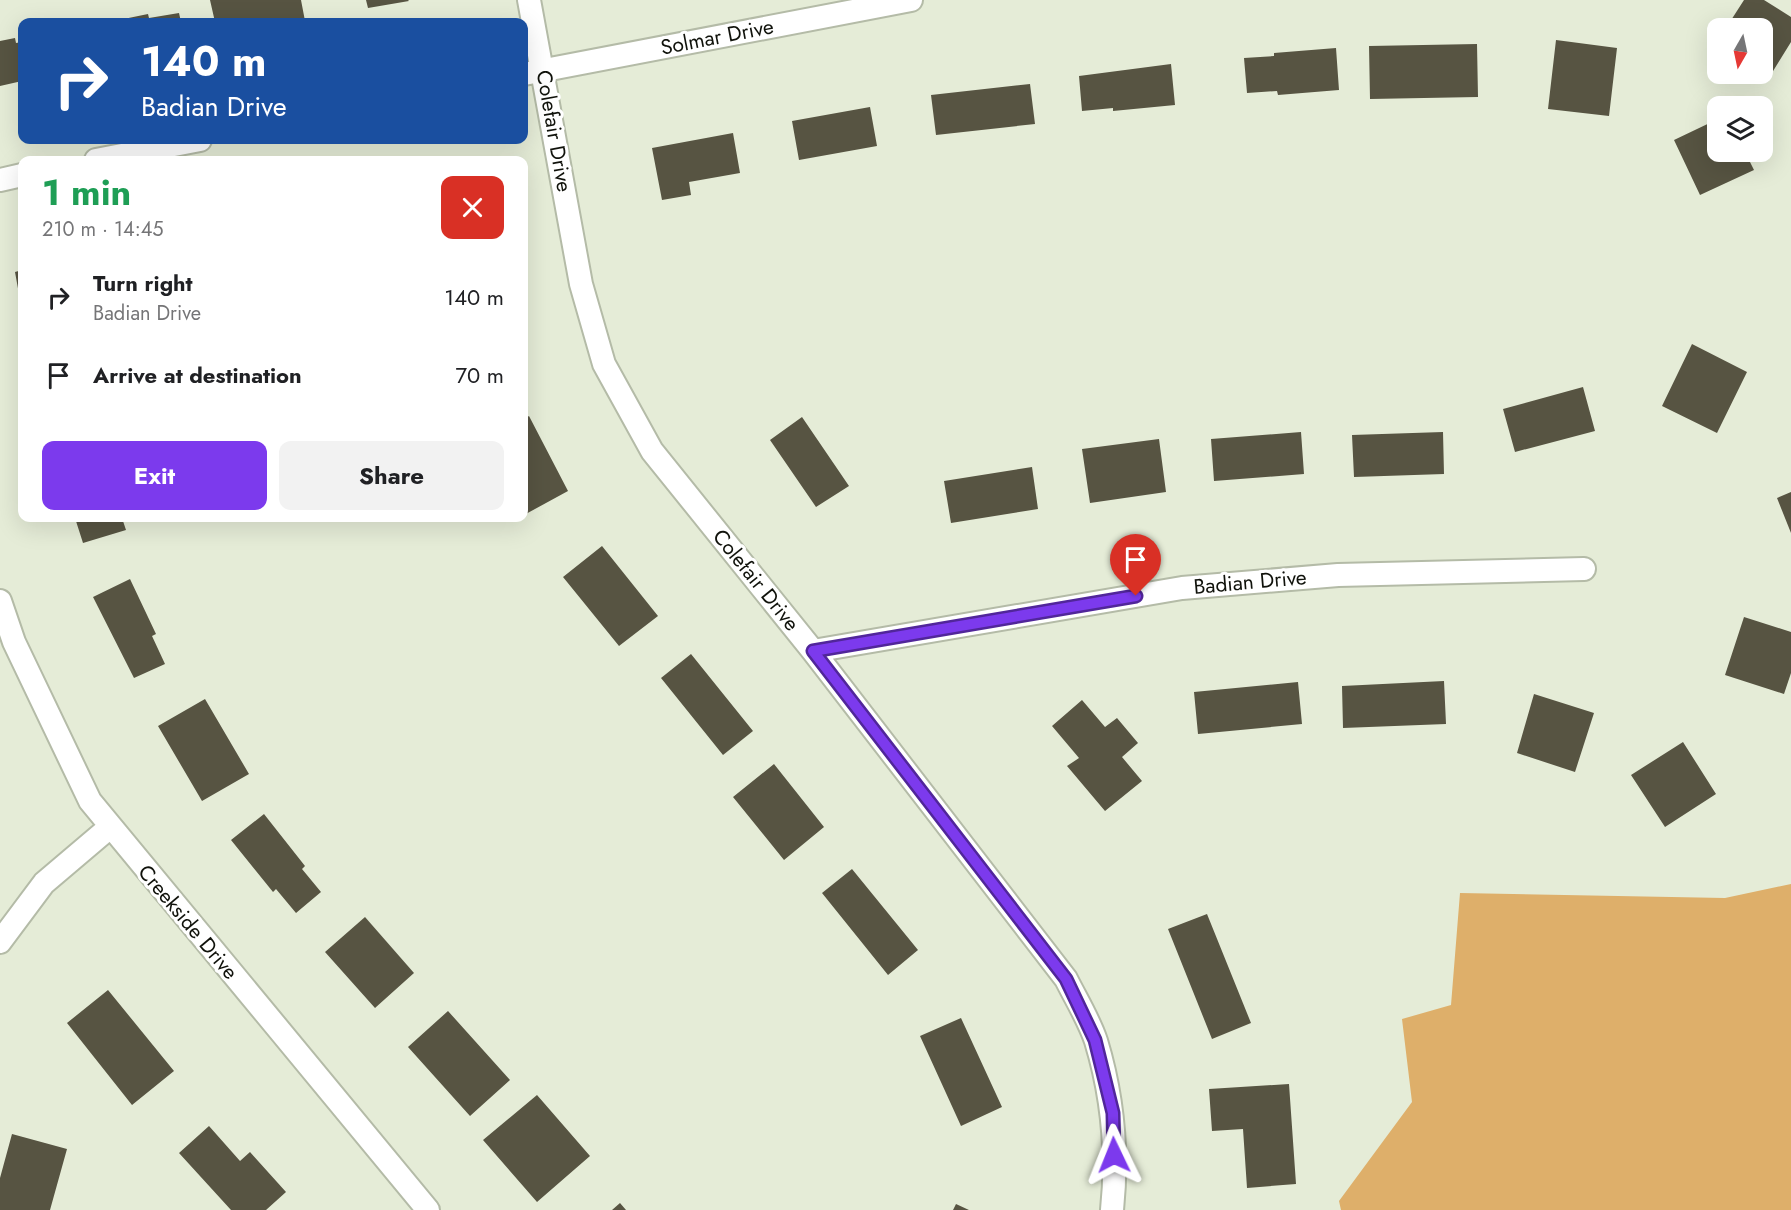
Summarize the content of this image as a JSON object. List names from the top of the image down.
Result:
{
  "streets": {
    "street": [
      "Solmar Drive",
      "Colefair Drive",
      "Badian Drive",
      "Creekside Drive"
    ]
  },
  "crossings": [
    ["Solmar Drive", "Colefair Drive"],
    ["Colefair Drive", "Badian Drive"]
  ],
  "north": "bottom",
  "page": {
    "turn": ["140 m", "Badian Drive"],
    "heading": ["1 min", "210 m · 14:45"],
    "list": [
      {
        "name": "Turn right",
        "note": "Badian Drive",
        "value": "140 m"
      },
      {
        "name": "Arrive at destination",
        "value": "70 m"
      }
    ],
    "buttons": ["Exit", "Share"]
  }
}
